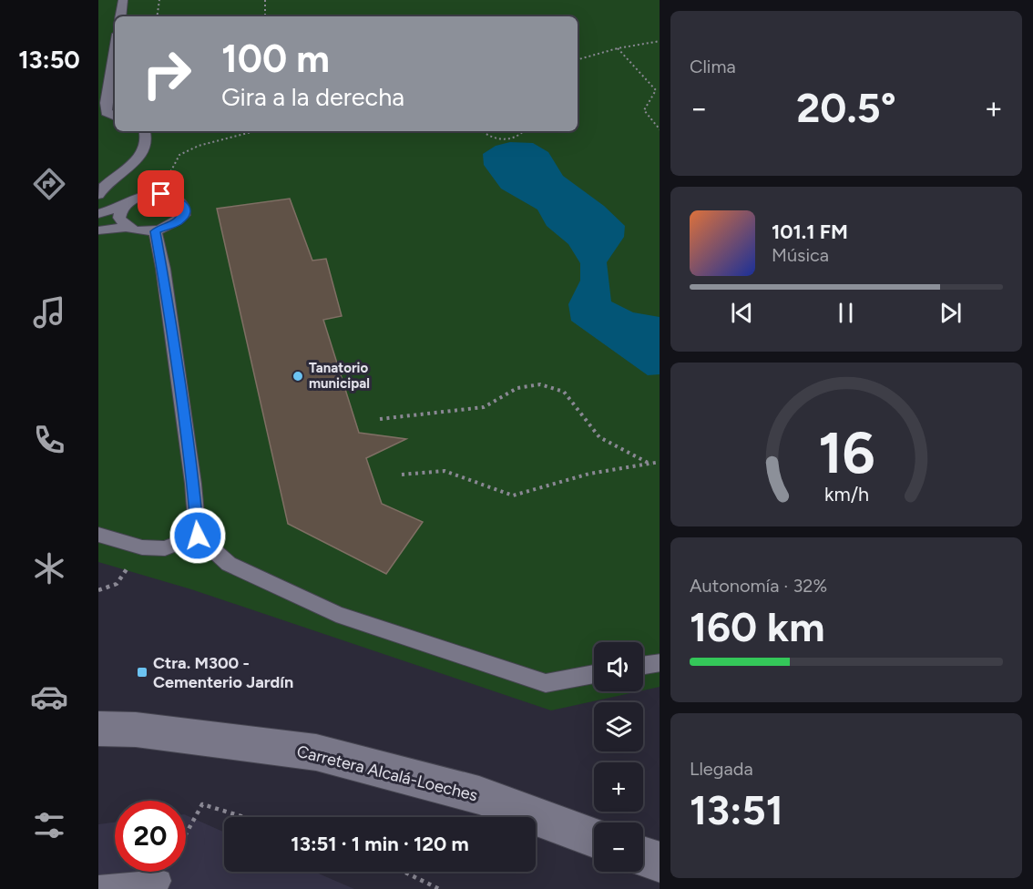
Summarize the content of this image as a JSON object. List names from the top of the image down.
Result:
{
  "streets": {
    "main road": ["Carretera Alcalá-Loeches"]
  },
  "places": {
    "other": ["Tanatorio municipal"],
    "transit": ["Ctra. M300 - Cementerio Jardín"]
  },
  "page": {
    "tabs": "13:50",
    "tile": [
      "Clima",
      ["Autonomía · 32%", "160 km"],
      ["Llegada", "13:51"]
    ],
    "turn": ["100 m", "Gira a la derecha"],
    "heat": ["−", "20.5°", "+"],
    "song": ["101.1 FM", "Música"],
    "map_buttons": ["+", "−"],
    "limit": "20",
    "trip": "13:51 · 1 min · 120 m",
    "gauge": ["16", "km/h"]
  }
}
